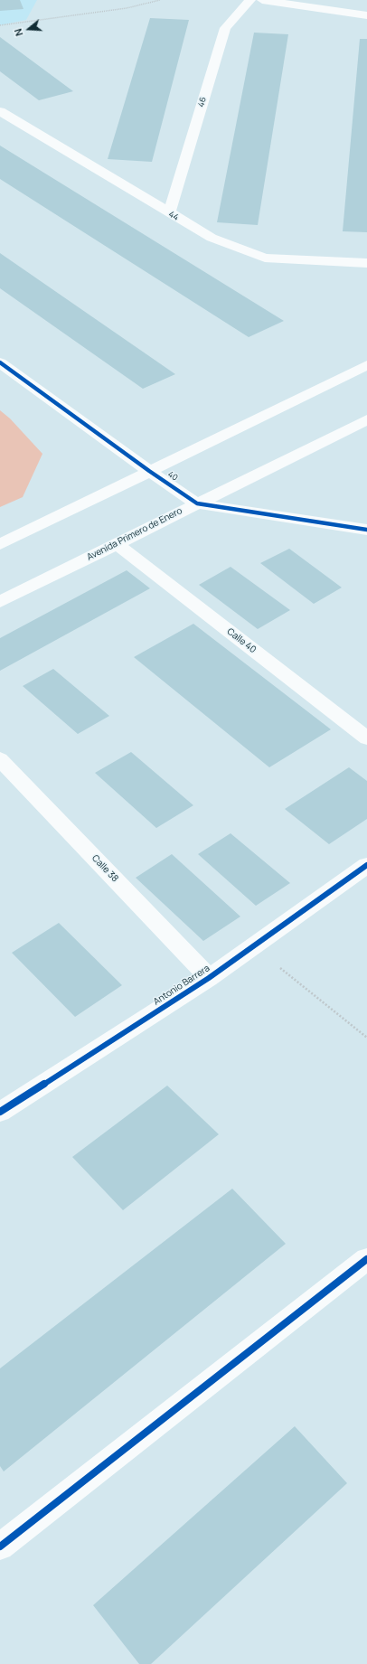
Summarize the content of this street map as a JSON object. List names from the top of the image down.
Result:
{
  "streets": {
    "street": [
      "46",
      "44",
      "40",
      "Avenida Primero de Enero",
      "Calle 40",
      "Calle 38",
      "Antonio Barrera"
    ]
  },
  "crossings": [
    ["46", "44"],
    ["40", "Avenida Primero de Enero"],
    ["Avenida Primero de Enero", "Calle 40"],
    ["Calle 38", "Antonio Barrera"]
  ],
  "north": "left"
}
